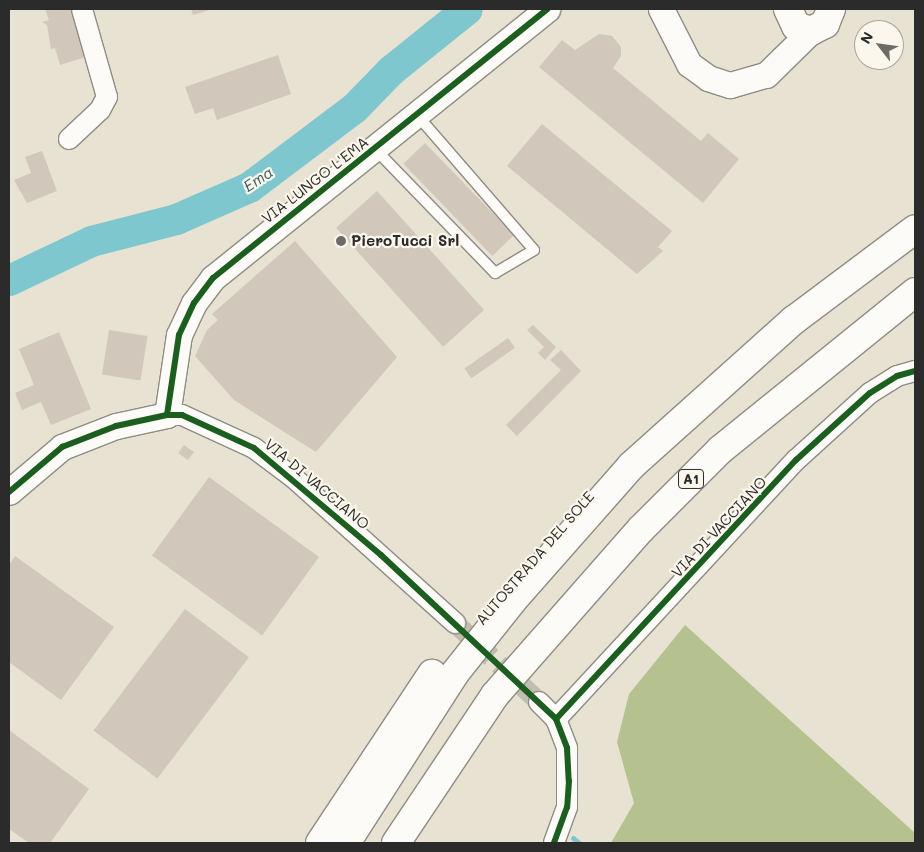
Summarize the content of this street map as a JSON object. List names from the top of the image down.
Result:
{
  "streets": {
    "highway": ["A1", "AUTOSTRADA DEL SOLE"],
    "street": ["VIA LUNGO L'EMA", "VIA DI VACCIANO"]
  },
  "crossings": [
    ["VIA LUNGO L'EMA", "VIA DI VACCIANO"]
  ],
  "water": ["Ema"],
  "places": ["PieroTucci Srl"],
  "north": "top left"
}
